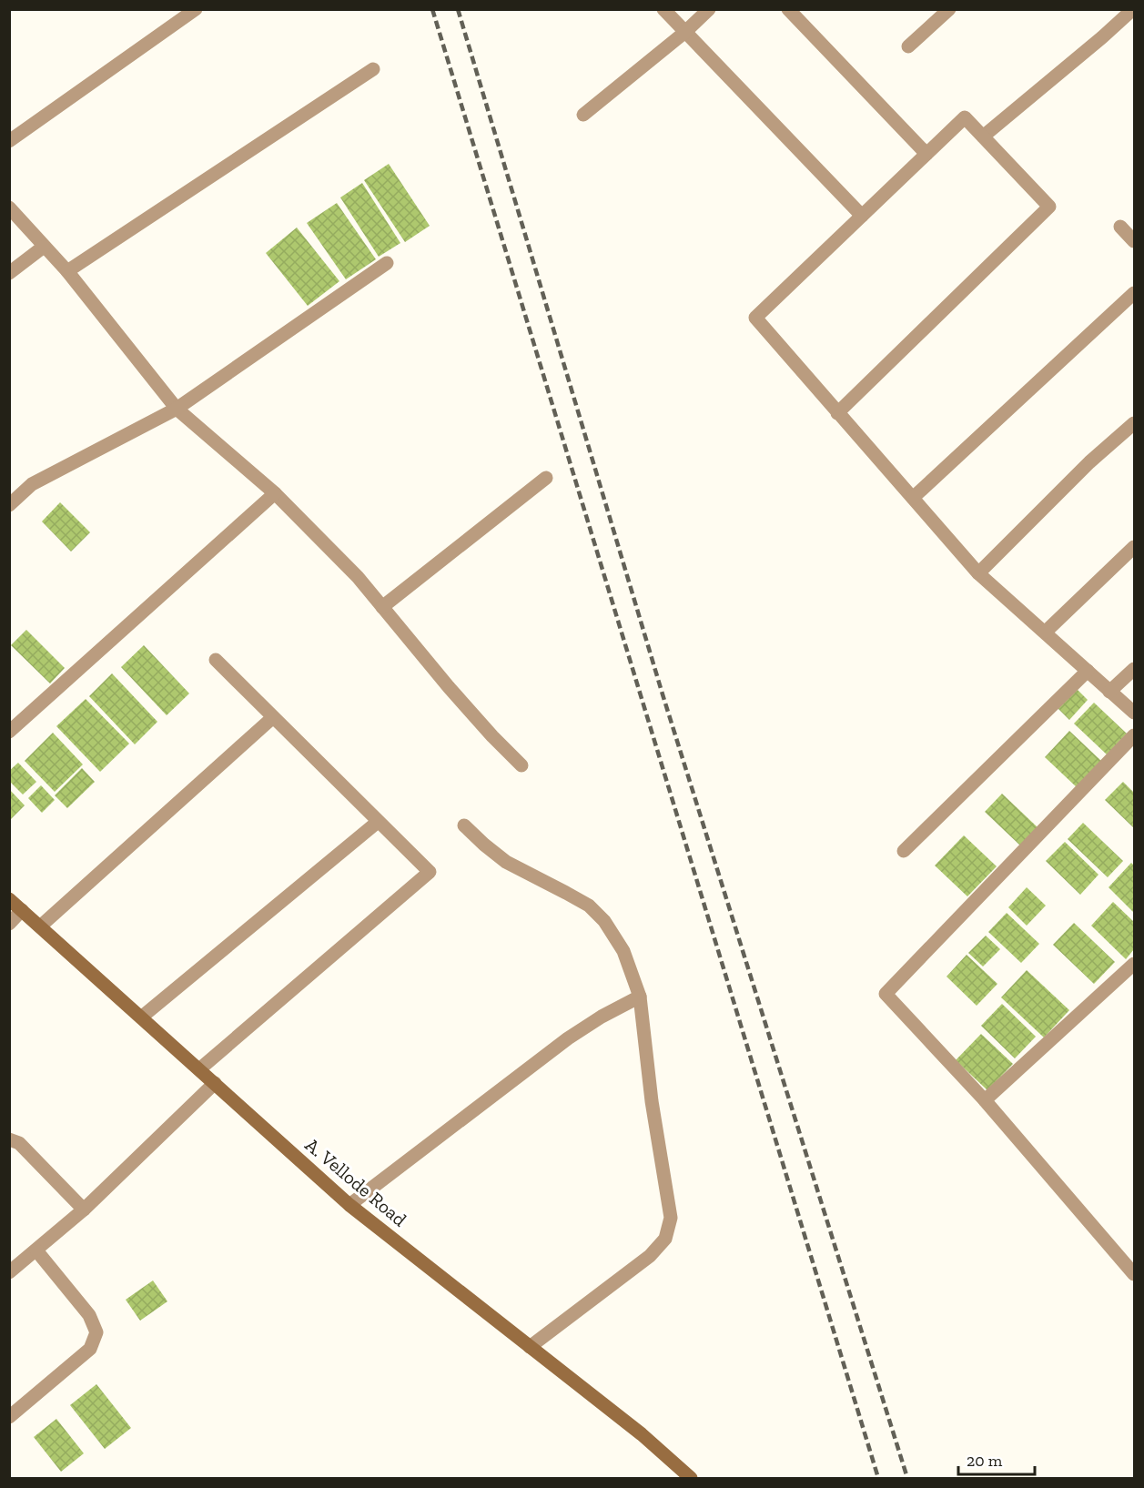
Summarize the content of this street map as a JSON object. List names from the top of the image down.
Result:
{
  "streets": {
    "main road": ["A. Vellode Road"]
  },
  "scale_bar": "20 m"
}
